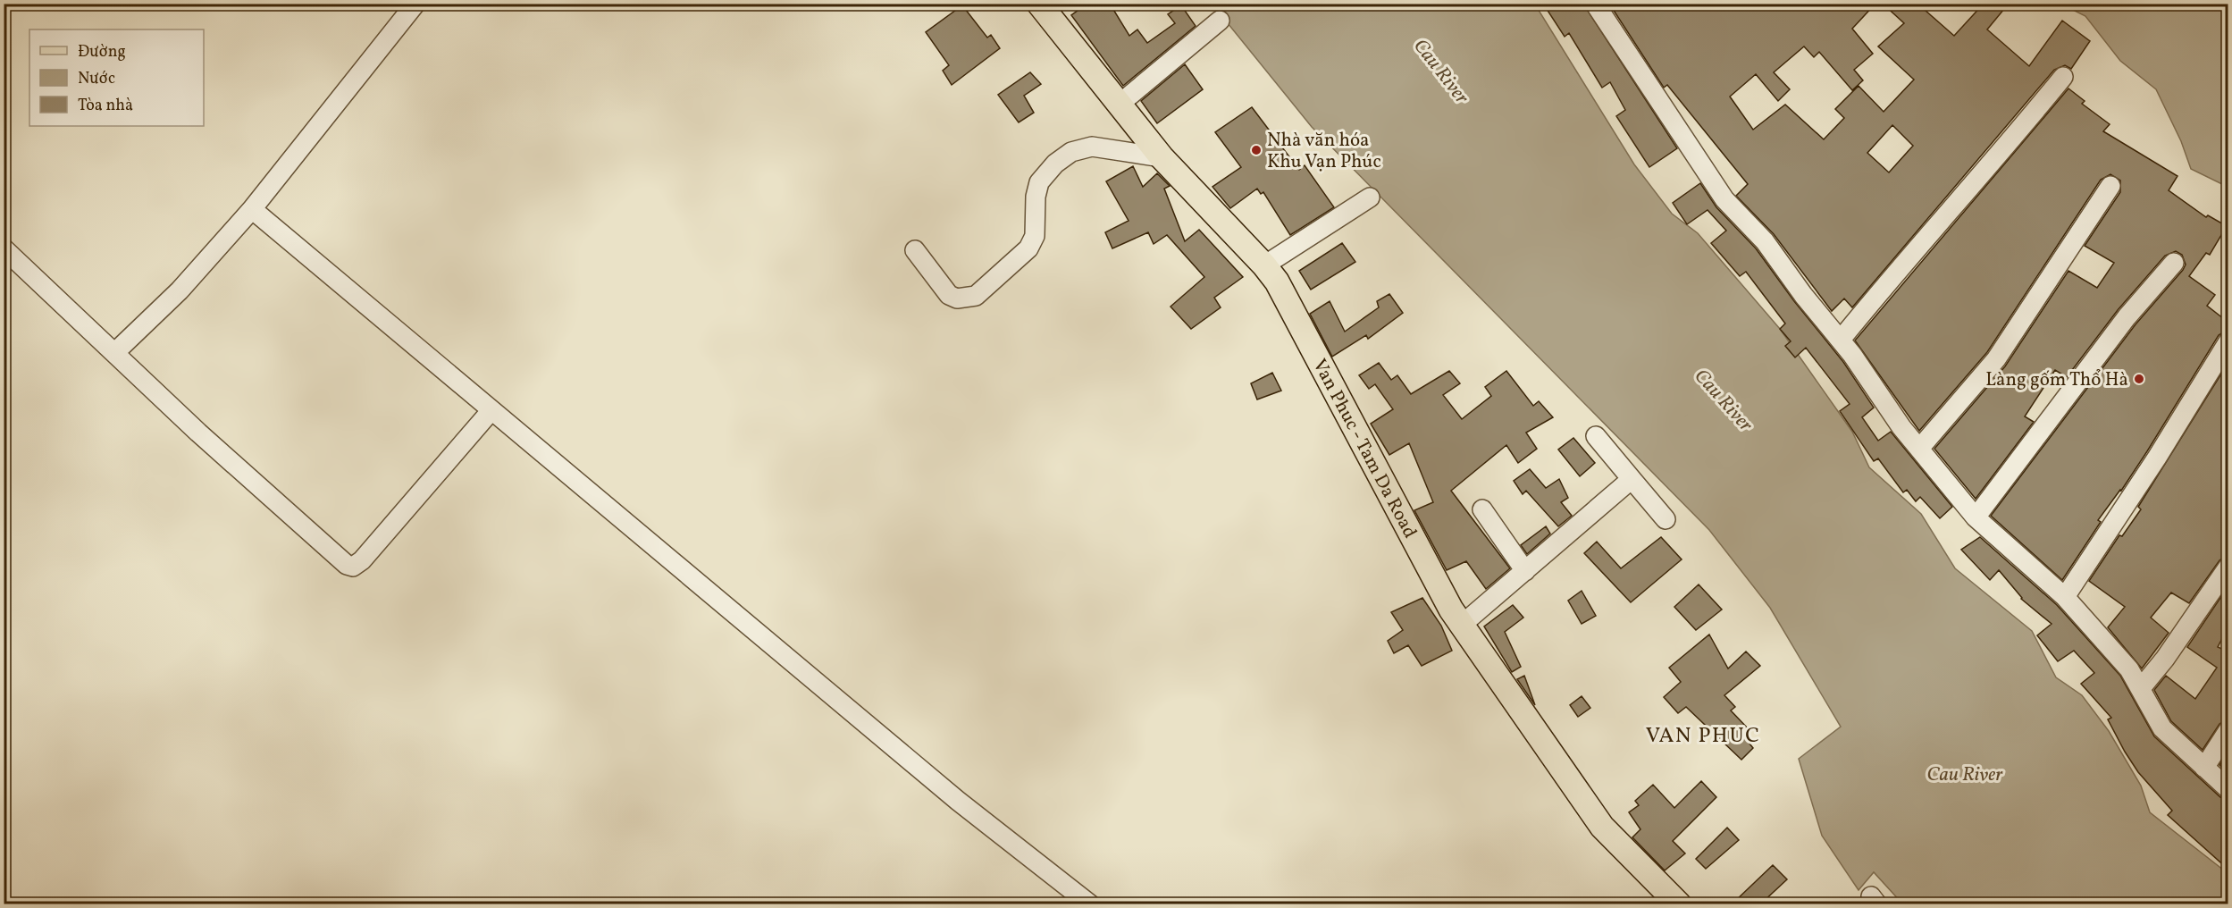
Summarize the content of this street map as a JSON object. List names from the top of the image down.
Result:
{
  "streets": {
    "main road": ["Van Phuc - Tam Da Road"]
  },
  "districts": ["VAN PHUC"],
  "water": ["Cau River"],
  "places": ["Nhà văn hóa Khu Vạn Phúc", "Làng gốm Thổ Hà"],
  "legend": ["Đường", "Nước", "Tòa nhà"]
}
